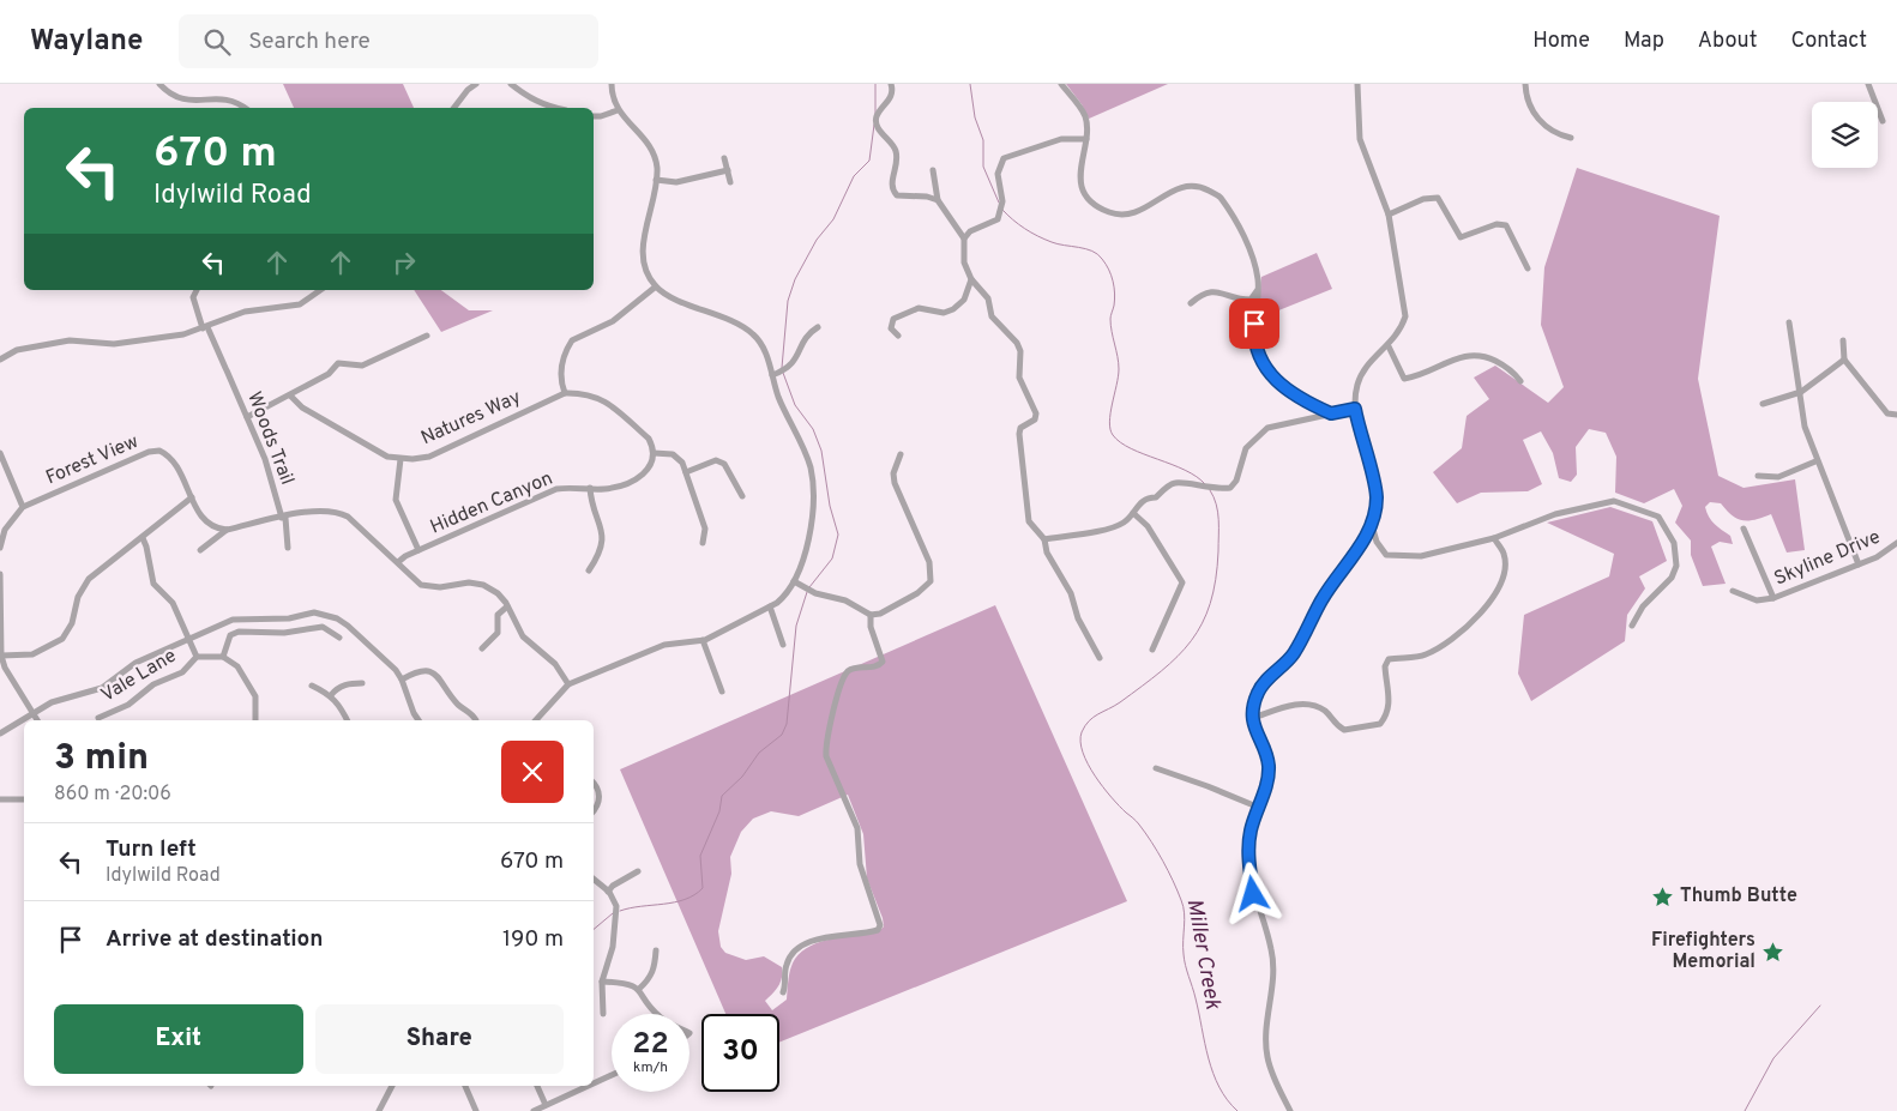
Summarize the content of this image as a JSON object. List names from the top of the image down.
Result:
{
  "streets": {
    "street": [
      "Natures Way",
      "Woods Trail",
      "Forest View",
      "Hidden Canyon",
      "Skyline Drive",
      "Vale Lane"
    ]
  },
  "water": ["Miller Creek"],
  "places": {
    "place": ["Thumb Butte", "Firefighters Memorial"]
  },
  "page": {
    "header": "Waylane",
    "search": "Search here",
    "nav": [
      "Home",
      "Map",
      "About",
      "Contact"
    ],
    "turn": ["670 m", "Idylwild Road"],
    "heading": ["3 min", "860 m · 20:06"],
    "list": [
      {
        "name": "Turn left",
        "note": "Idylwild Road",
        "value": "670 m"
      },
      {
        "name": "Arrive at destination",
        "value": "190 m"
      }
    ],
    "buttons": ["Exit", "Share"],
    "speed": "22 km/h",
    "limit": "30"
  }
}
